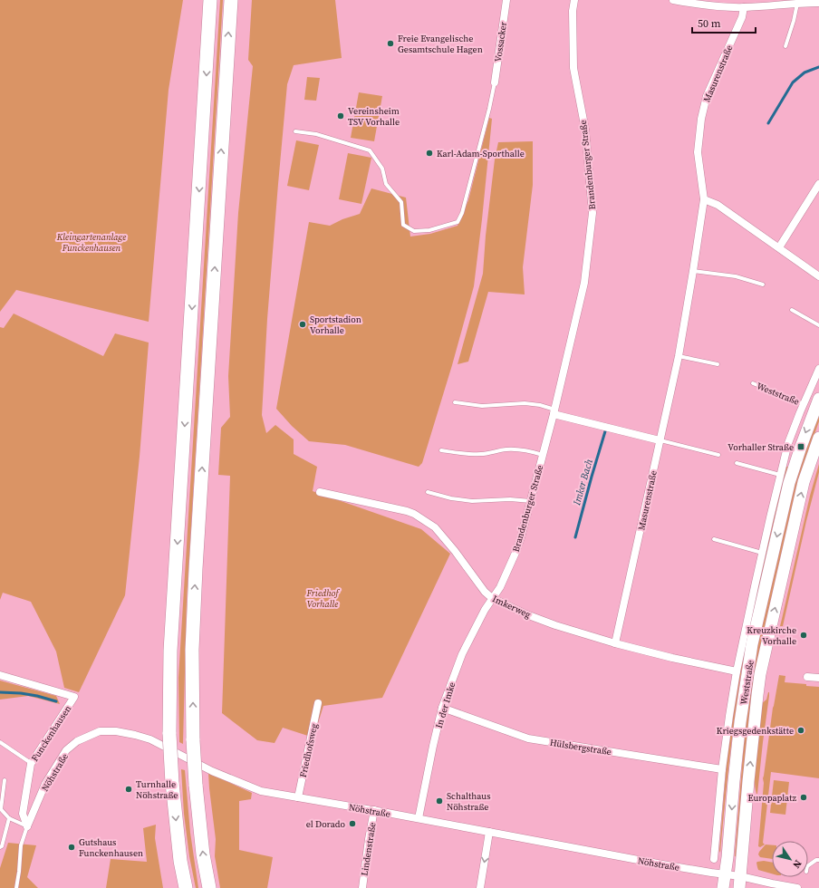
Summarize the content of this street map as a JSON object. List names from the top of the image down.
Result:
{
  "streets": {
    "main road": ["Weststraße"],
    "street": [
      "Vossacker",
      "Masurenstraße",
      "Brandenburger Straße",
      "Imkerweg",
      "In der Imke",
      "Funckenhausen",
      "Hülsbergstraße",
      "Friedhofsweg",
      "Nöhstraße",
      "Lindenstraße"
    ]
  },
  "crossings": [
    ["Masurenstraße", "Imkerweg"],
    ["Brandenburger Straße", "Imkerweg"],
    ["Brandenburger Straße", "In der Imke"],
    ["Weststraße", "Imkerweg"],
    ["Weststraße", "Hülsbergstraße"],
    ["Weststraße", "Nöhstraße"],
    ["Imkerweg", "In der Imke"],
    ["In der Imke", "Hülsbergstraße"],
    ["In der Imke", "Nöhstraße"],
    ["Funckenhausen", "Nöhstraße"],
    ["Friedhofsweg", "Nöhstraße"],
    ["Nöhstraße", "Lindenstraße"]
  ],
  "water": ["Imker Bach"],
  "parks": ["Kleingartenanlage Funckenhausen", "Friedhof Vorhalle"],
  "places": {
    "other": [
      "Freie Evangelische Gesamtschule Hagen",
      "Vereinsheim TSV Vorhalle",
      "Karl-Adam-Sporthalle",
      "Sportstadion Vorhalle",
      "Kreuzkirche Vorhalle",
      "Kriegsgedenkstätte",
      "Turnhalle Nöhstraße",
      "Europaplatz",
      "Schalthaus Nöhstraße",
      "el Dorado",
      "Gutshaus Funckenhausen"
    ],
    "transit": ["Vorhaller Straße"]
  },
  "scale_bar": "50 m",
  "north": "bottom right"
}
